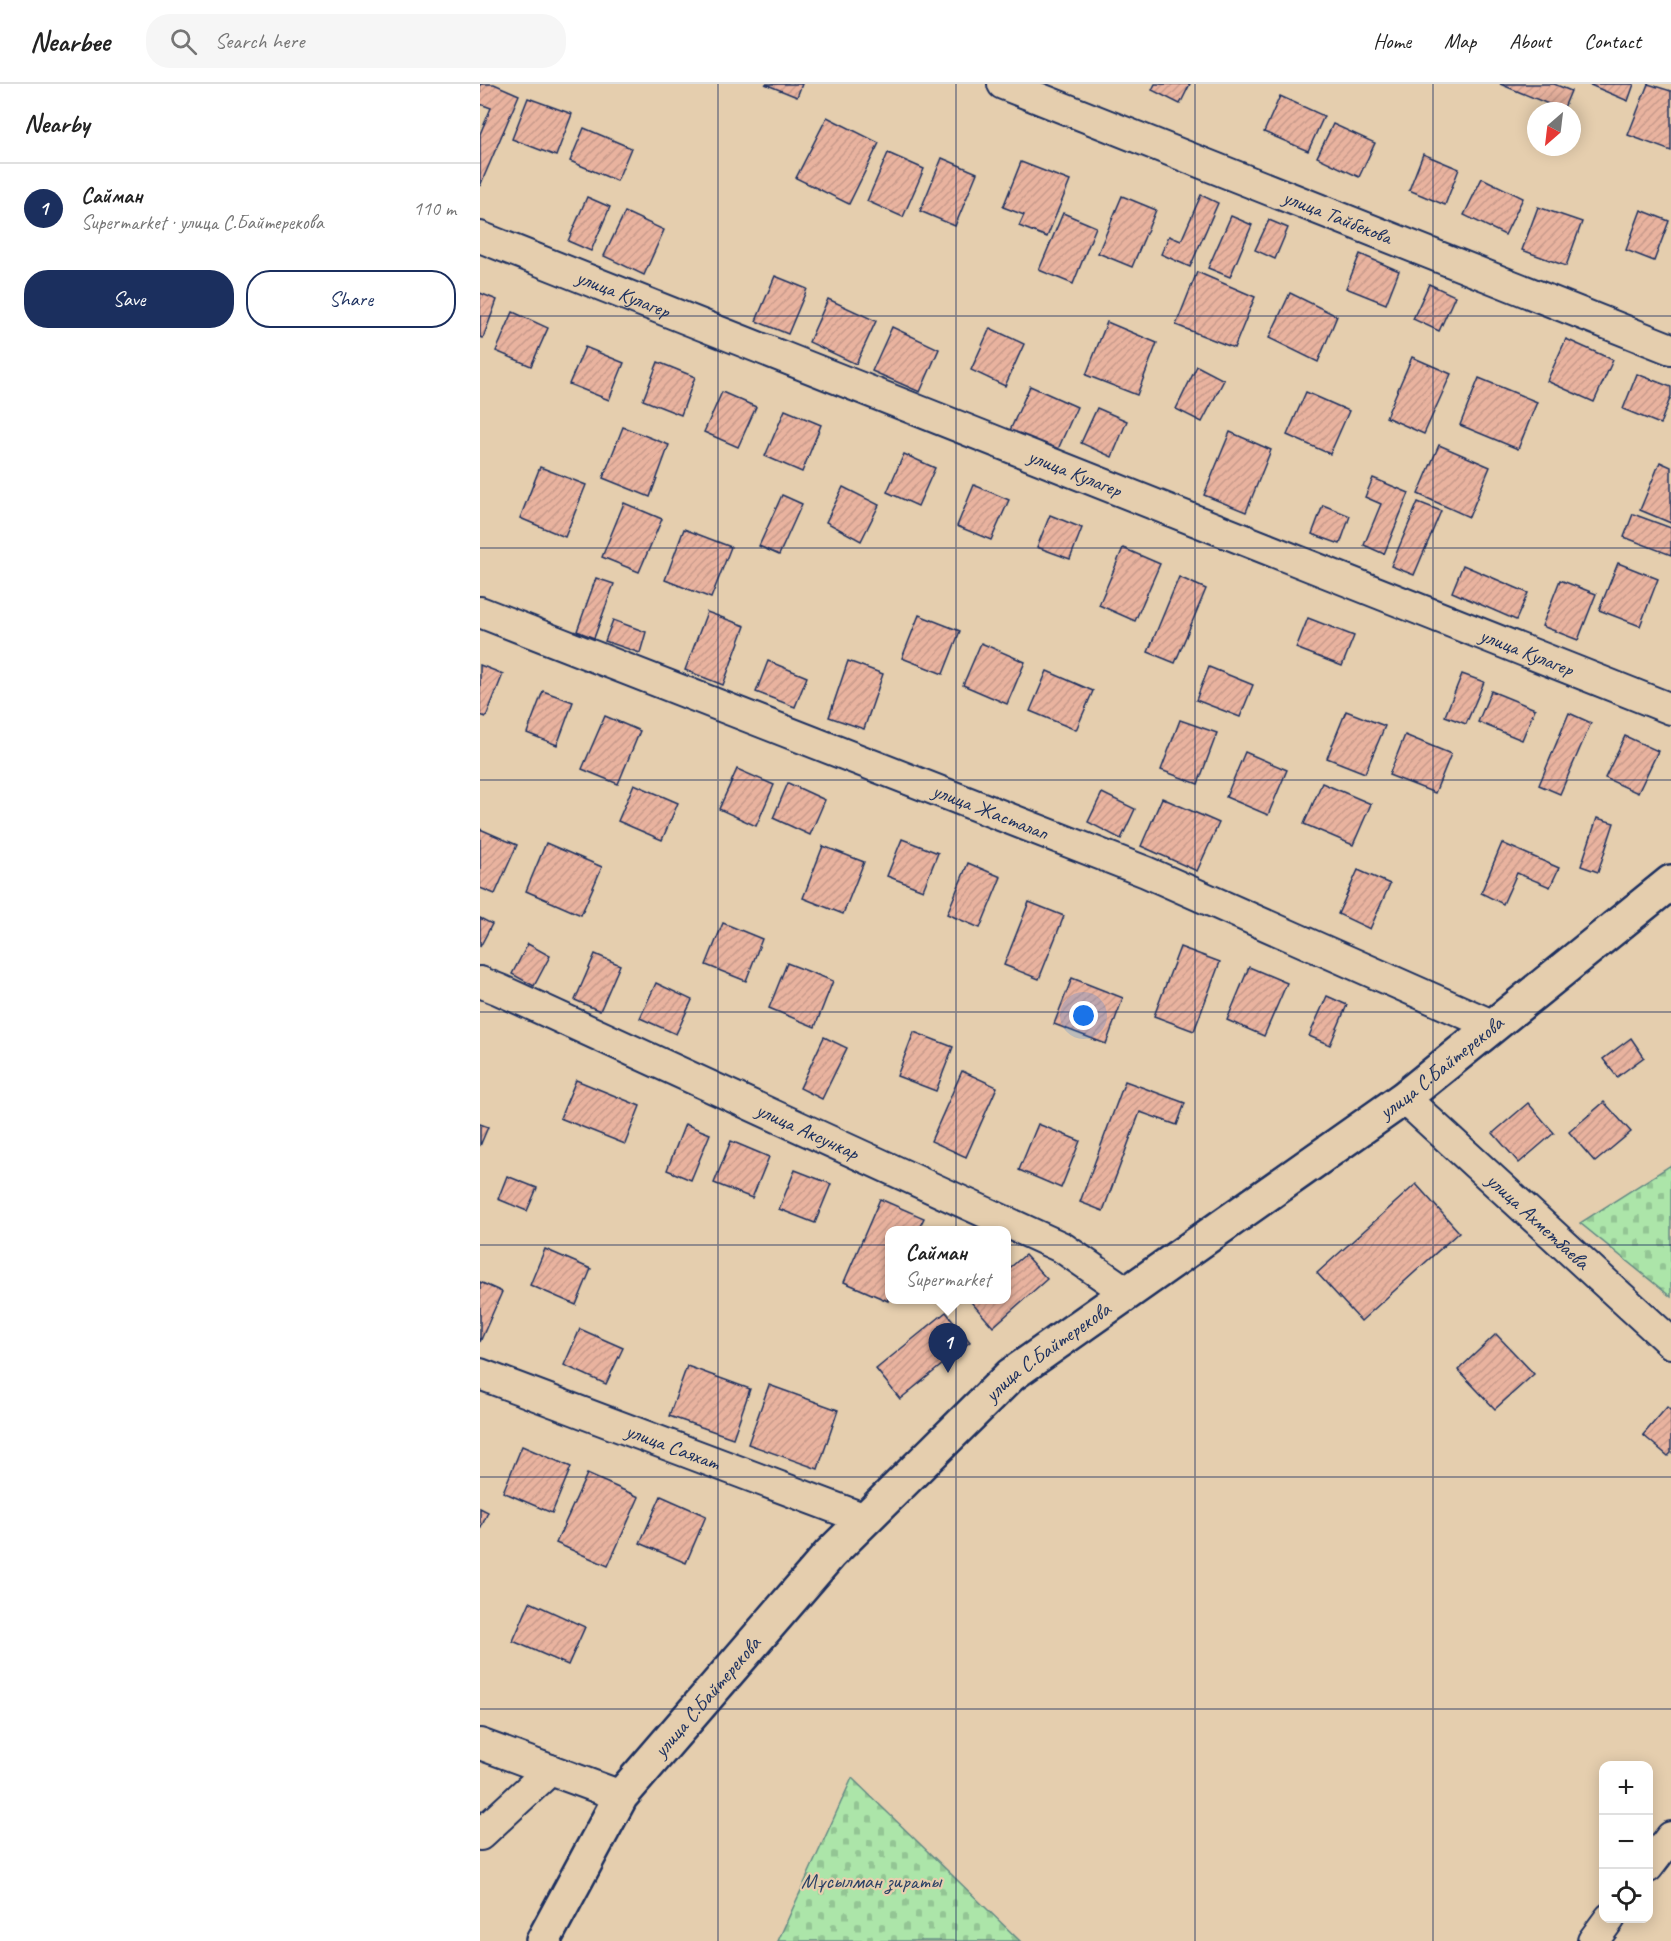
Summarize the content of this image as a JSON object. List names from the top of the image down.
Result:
{
  "streets": {
    "main road": ["улица С.Байтерекова"],
    "street": [
      "улица Тайбекова",
      "улица Кулагер",
      "улица Жасталап",
      "улица Аксункар",
      "улица Ахметбаева",
      "улица Саяхат"
    ]
  },
  "crossings": [
    ["улица Жасталап", "улица С.Байтерекова"],
    ["улица С.Байтерекова", "улица Аксункар"],
    ["улица С.Байтерекова", "улица Ахметбаева"],
    ["улица С.Байтерекова", "улица Саяхат"]
  ],
  "parks": ["Мұсылман зираты"],
  "north": "bottom left",
  "page": {
    "header": "Nearbee",
    "search": "Search here",
    "nav": [
      "Home",
      "Map",
      "About",
      "Contact"
    ],
    "heading": "Nearby",
    "list": [
      {
        "mark": "1",
        "name": "Сайман",
        "note": "Supermarket · улица С.Байтерекова",
        "value": "110 m"
      }
    ],
    "buttons": ["Save", "Share"],
    "popup": ["Сайман", "Supermarket"],
    "pins": "1",
    "map_buttons": ["+", "−"]
  }
}
